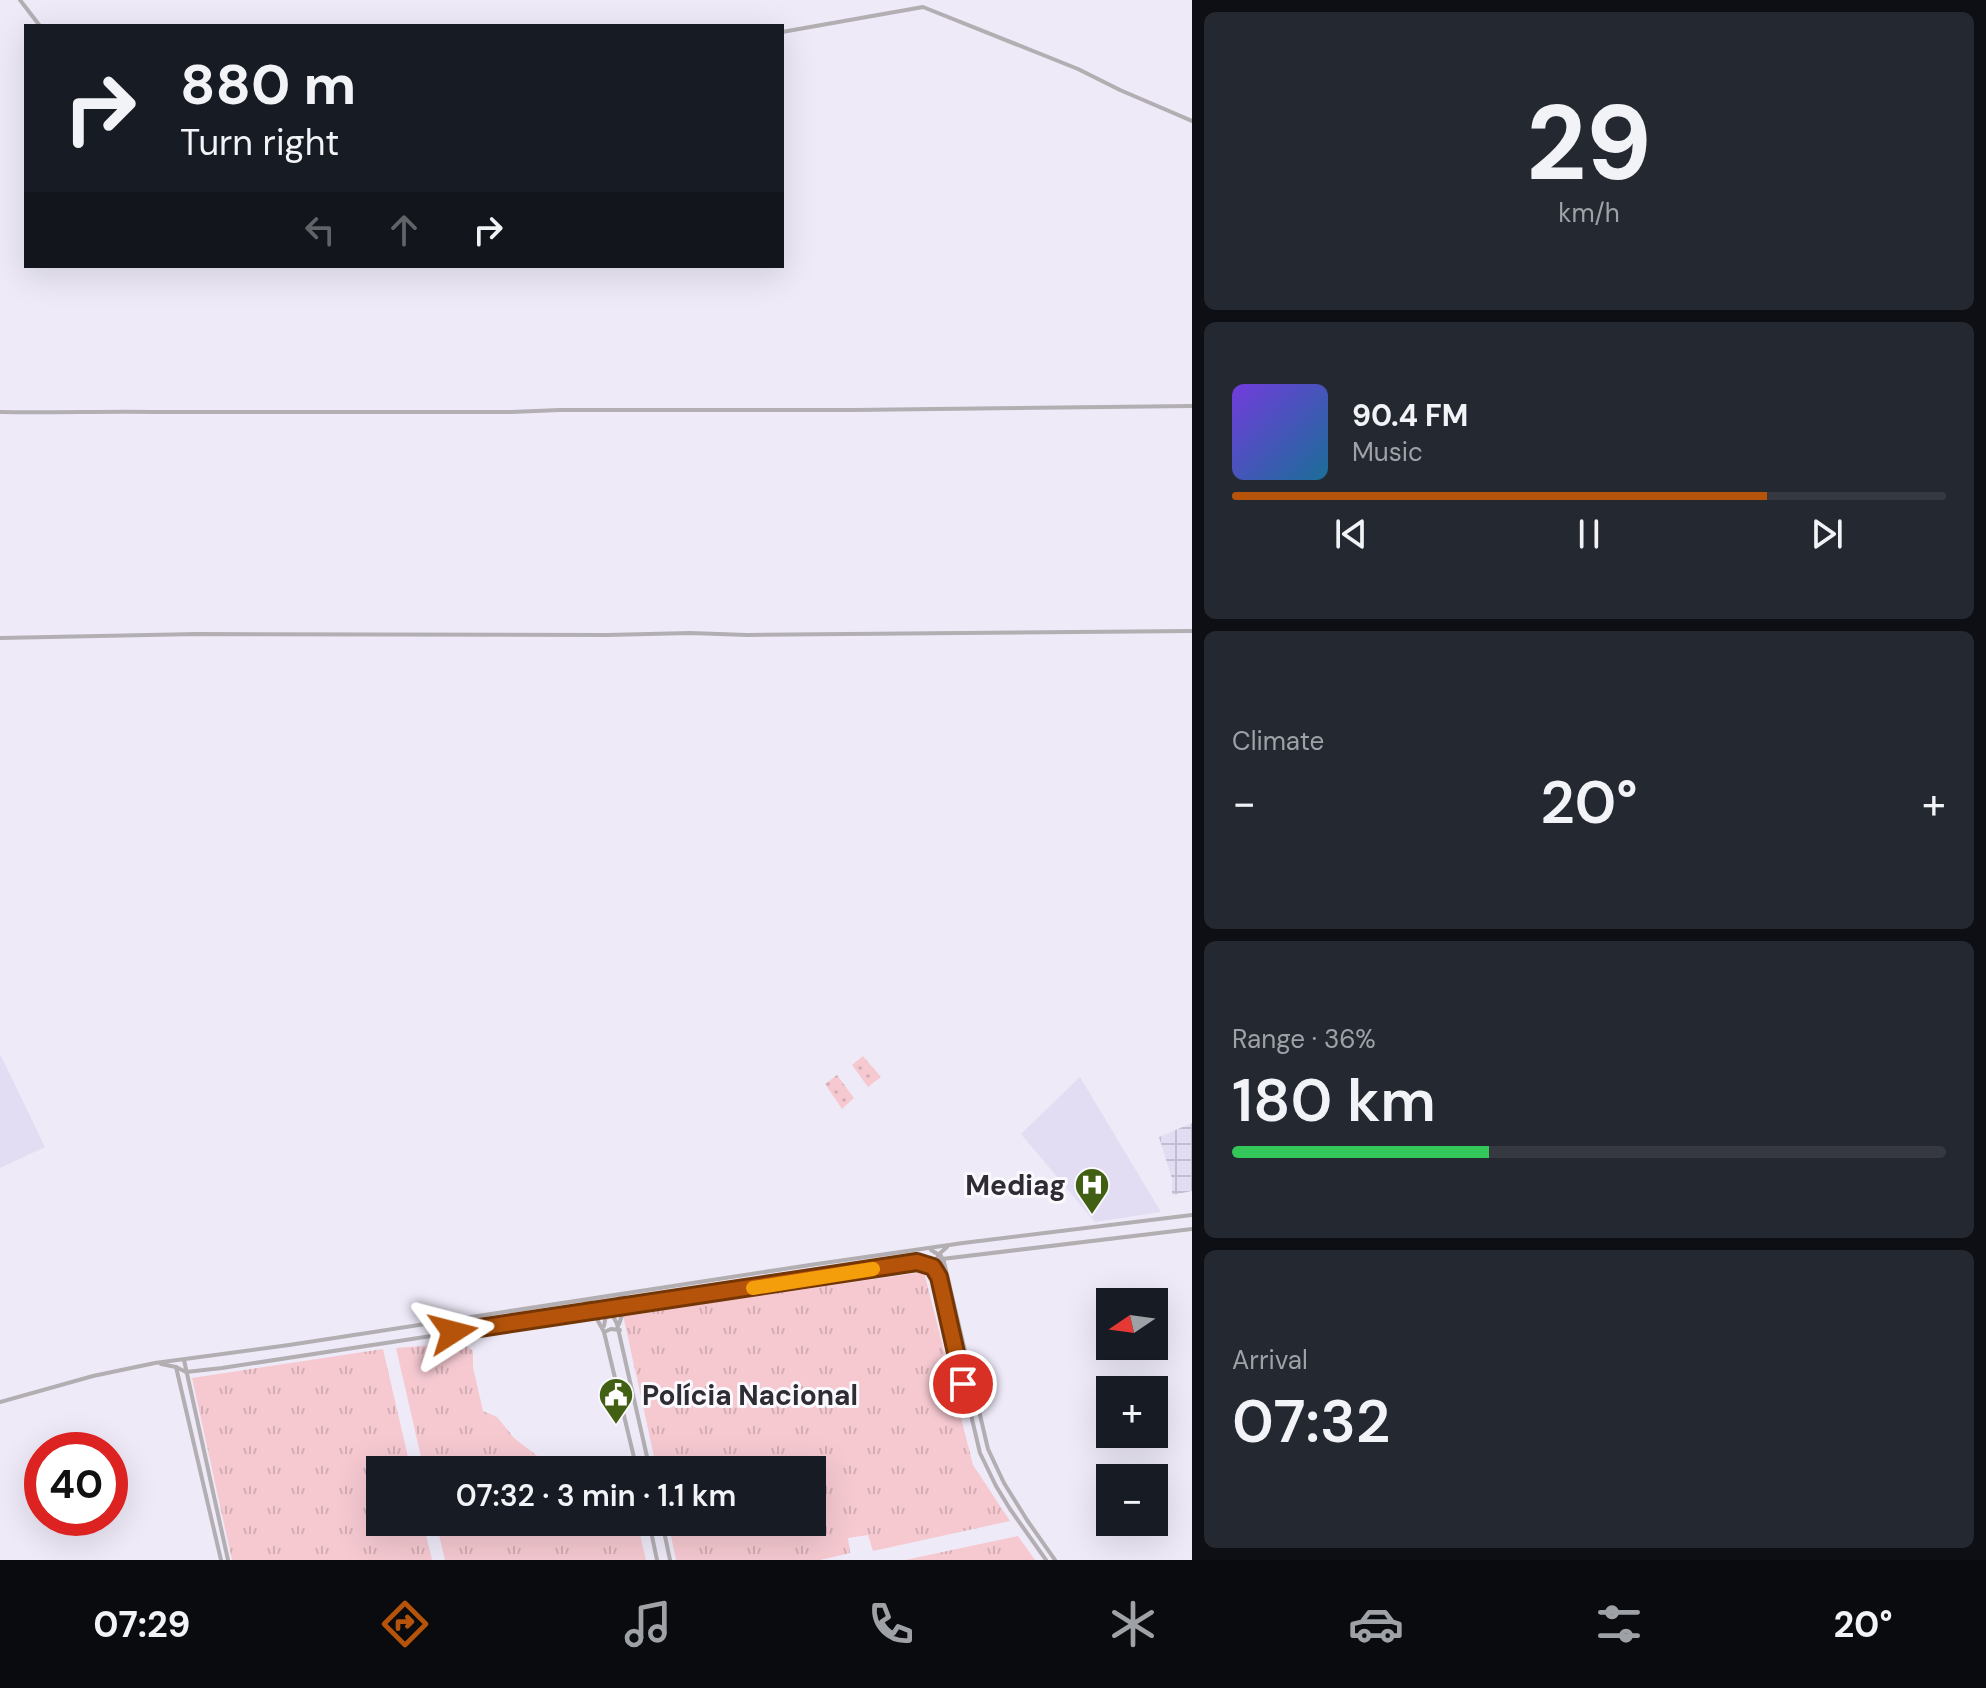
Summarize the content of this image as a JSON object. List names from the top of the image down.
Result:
{
  "places": {
    "hospital": ["Mediag"],
    "public building": ["Polícia Nacional"]
  },
  "north": "left",
  "page": {
    "tile": [
      ["29", "km/h"],
      "Climate",
      ["Range · 36%", "180 km"],
      ["Arrival", "07:32"]
    ],
    "turn": ["880 m", "Turn right"],
    "song": ["90.4 FM", "Music"],
    "heat": ["−", "20°", "+"],
    "map_buttons": ["+", "−"],
    "limit": "40",
    "trip": "07:32 · 3 min · 1.1 km",
    "tabs": ["07:29", "20°"]
  }
}
